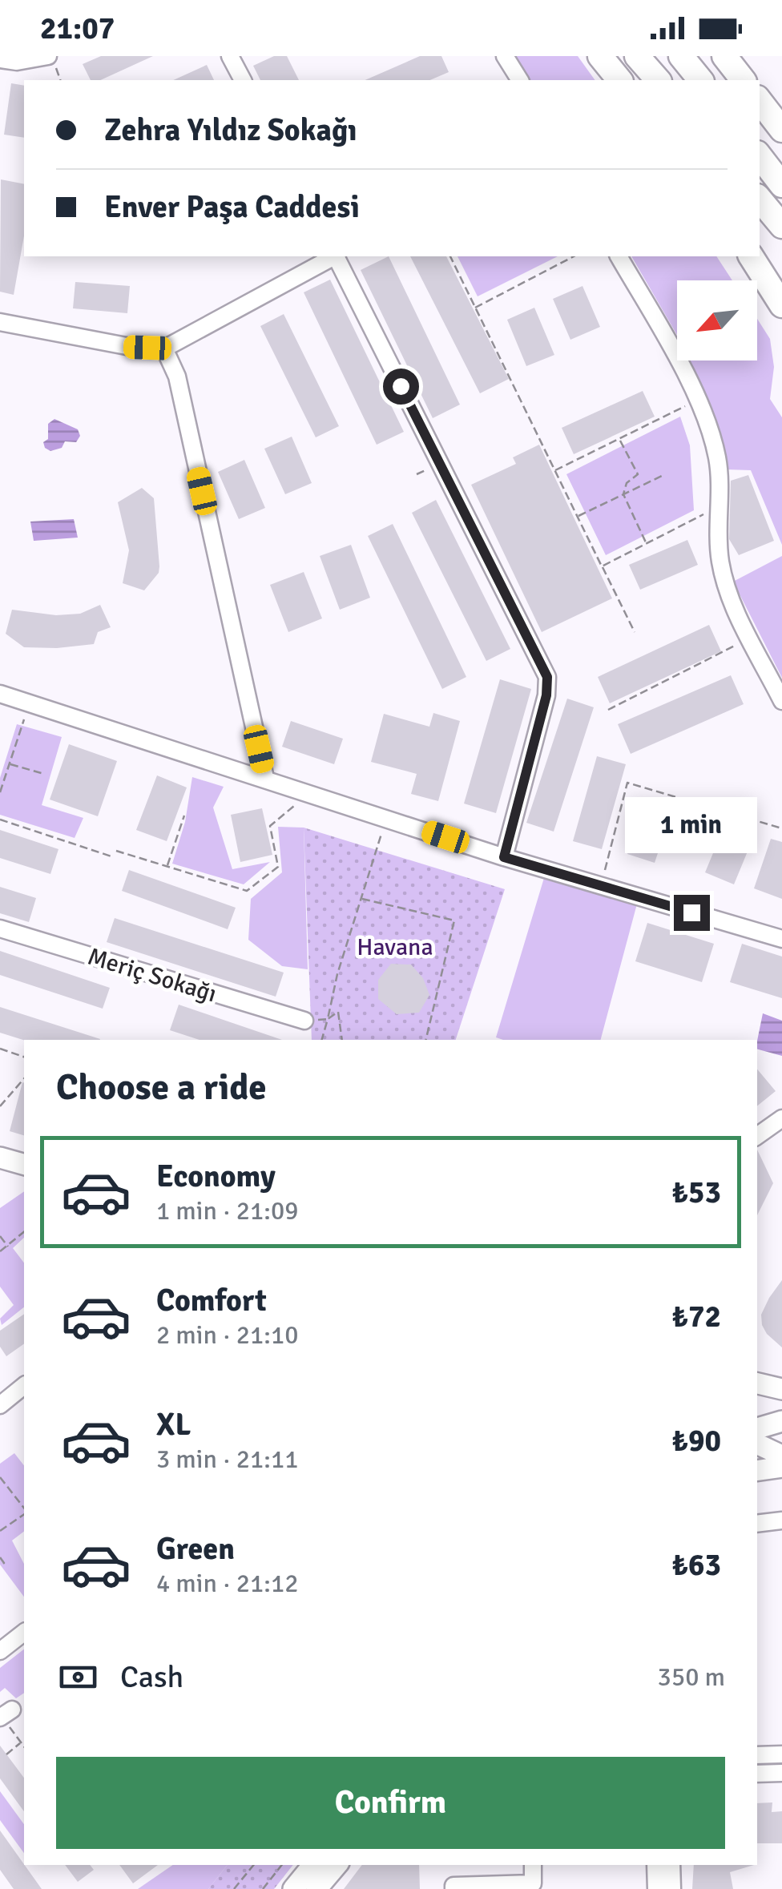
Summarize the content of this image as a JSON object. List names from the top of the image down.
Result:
{
  "streets": {
    "street": ["Meriç Sokağı"]
  },
  "parks": ["Havana"],
  "north": "bottom left",
  "page": {
    "status": "21:07",
    "banner": ["Zehra Yıldız Sokağı", "Enver Paşa Caddesi"],
    "bubble": "1 min",
    "heading": "Choose a ride",
    "list": [
      {
        "name": "Economy",
        "note": "1 min · 21:09",
        "value": "₺53"
      },
      {
        "name": "Comfort",
        "note": "2 min · 21:10",
        "value": "₺72"
      },
      {
        "name": "XL",
        "note": "3 min · 21:11",
        "value": "₺90"
      },
      {
        "name": "Green",
        "note": "4 min · 21:12",
        "value": "₺63"
      }
    ],
    "pay": ["Cash", "350 m"],
    "buttons": "Confirm"
  }
}
